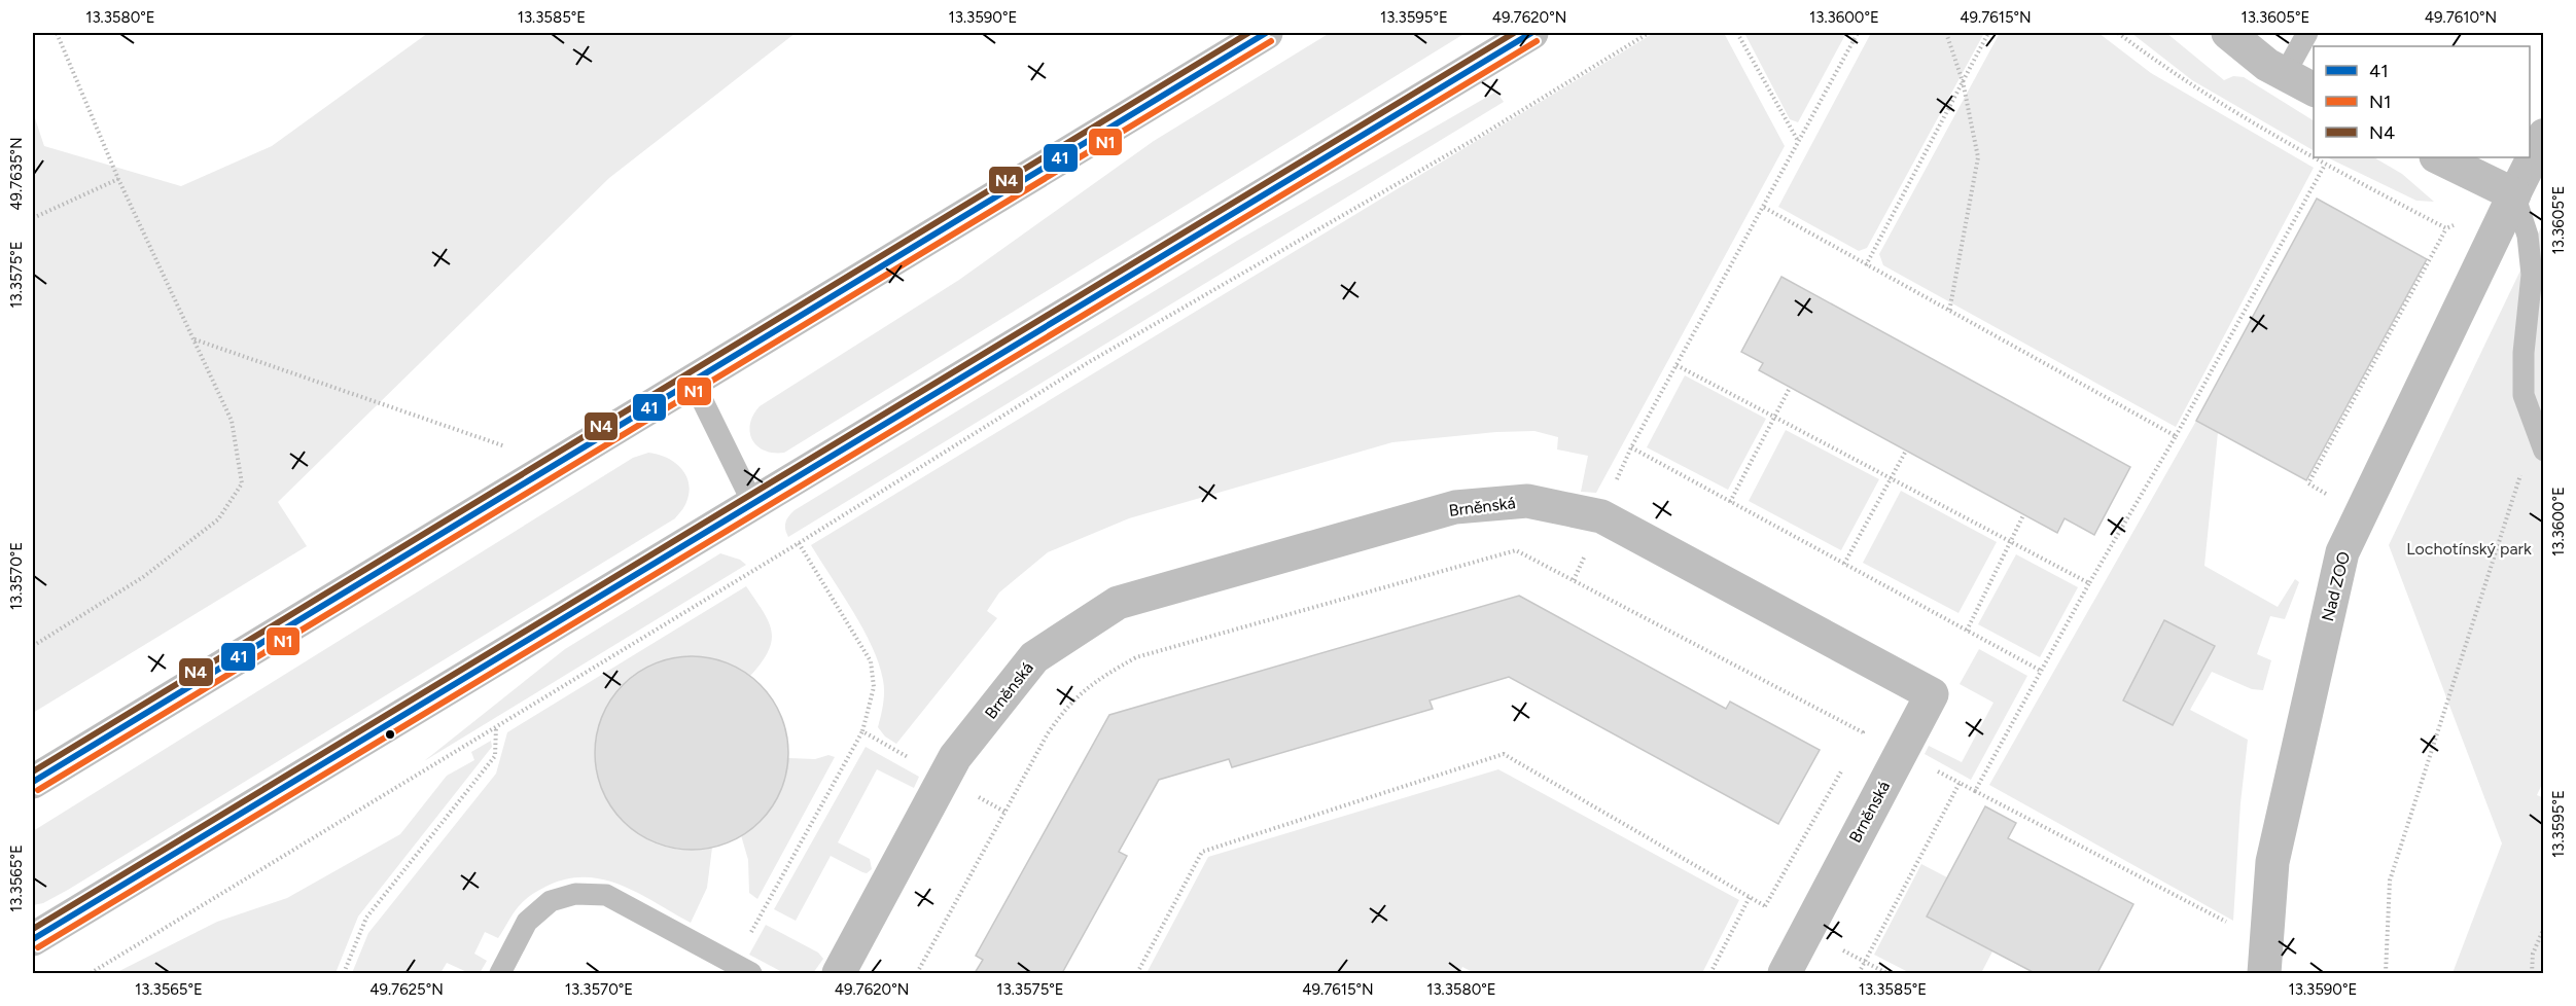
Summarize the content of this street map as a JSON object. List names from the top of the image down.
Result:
{
  "streets": {
    "street": ["Brněnská", "Nad ZOO"]
  },
  "parks": ["Lochotínský park"],
  "lines": ["transit line 41", "transit line N4", "transit line N1"],
  "legend": ["41", "N1", "N4"],
  "coordinates": [
    "13.3580°E",
    "13.3585°E",
    "13.3590°E",
    "13.3595°E",
    "49.7620°N",
    "13.3600°E",
    "49.7615°N",
    "13.3605°E",
    "49.7610°N",
    "49.7635°N",
    "13.3575°E",
    "13.3570°E",
    "13.3565°E",
    "49.7625°N"
  ]
}
